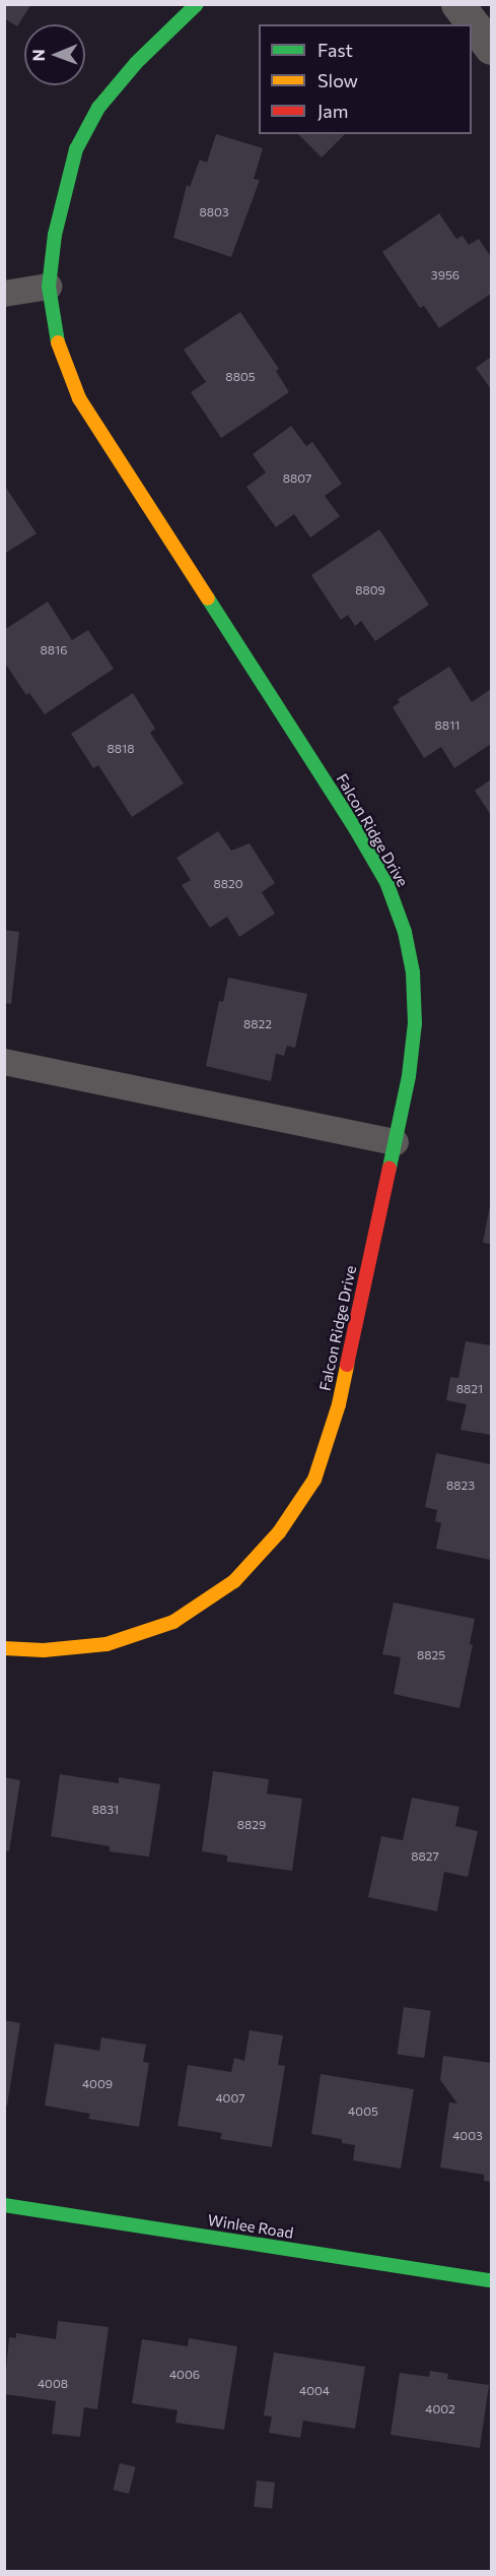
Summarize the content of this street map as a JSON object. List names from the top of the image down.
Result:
{
  "streets": {
    "street": ["Falcon Ridge Drive", "Winlee Road"]
  },
  "house_numbers": [
    "8803",
    "3956",
    "8805",
    "8807",
    "8809",
    "8816",
    "8811",
    "8818",
    "8820",
    "8822",
    "8821",
    "8823",
    "8825",
    "8831",
    "8829",
    "8827",
    "4009",
    "4007",
    "4005",
    "4003",
    "4006",
    "4008",
    "4004",
    "4002"
  ],
  "legend": ["Fast", "Slow", "Jam"],
  "north": "left"
}
